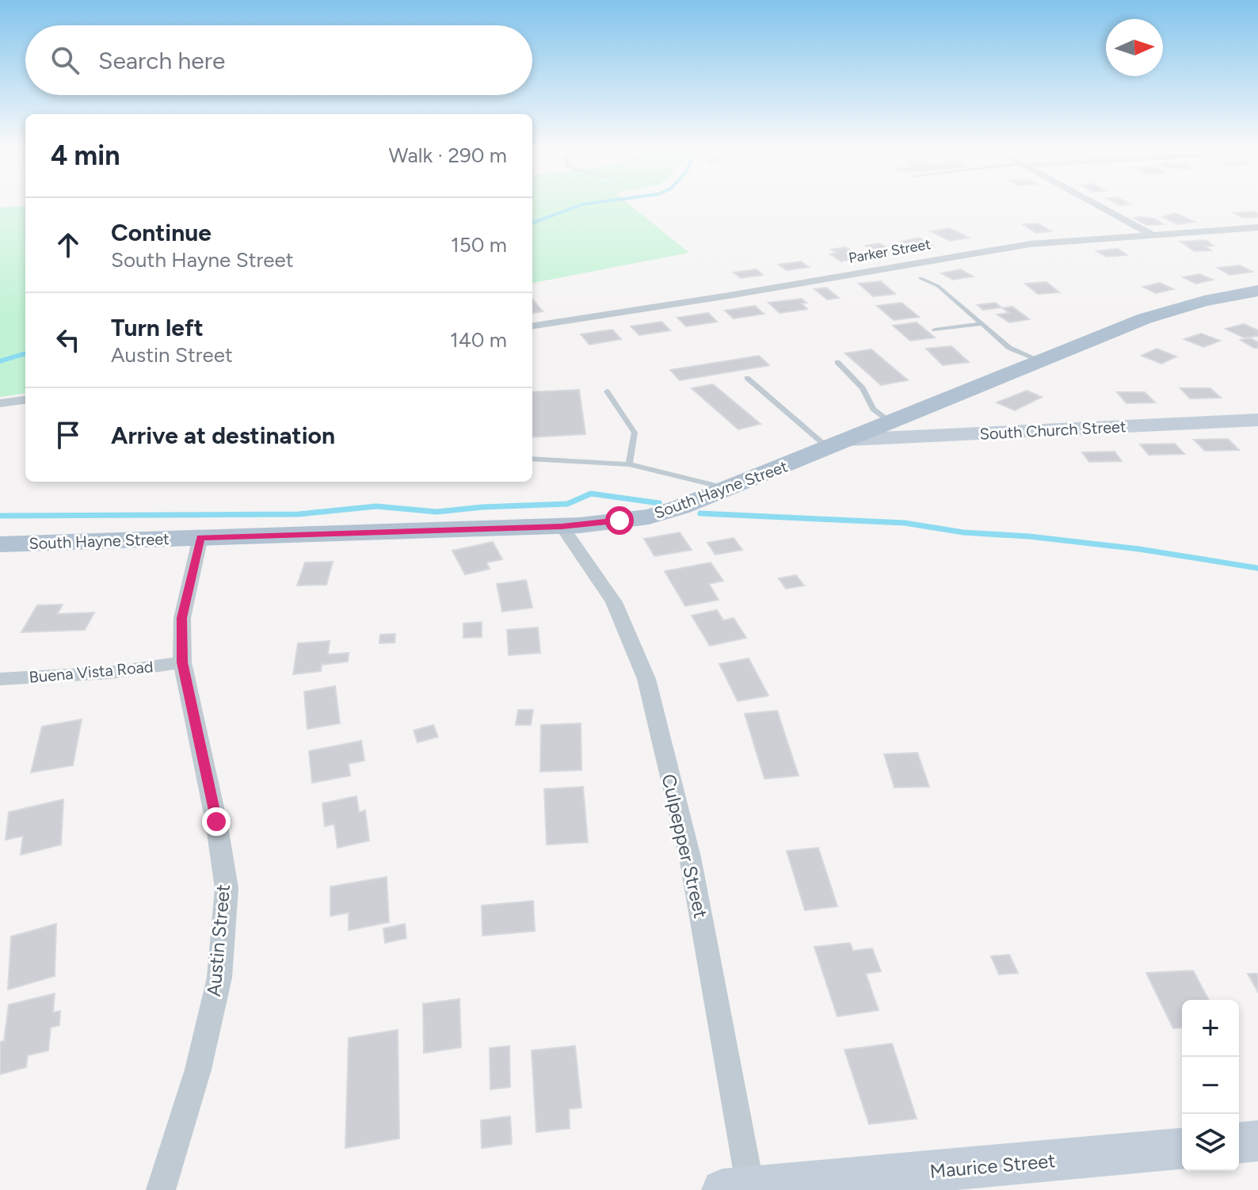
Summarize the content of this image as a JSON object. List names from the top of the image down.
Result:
{
  "streets": {
    "main road": ["South Hayne Street"],
    "street": [
      "Parker Street",
      "South Church Street",
      "Buena Vista Road",
      "Culpepper Street",
      "Austin Street",
      "Maurice Street"
    ]
  },
  "crossings": [
    ["South Church Street", "South Hayne Street"],
    ["South Hayne Street", "Culpepper Street"],
    ["South Hayne Street", "Austin Street"],
    ["Buena Vista Road", "Austin Street"],
    ["Culpepper Street", "Maurice Street"]
  ],
  "north": "right",
  "page": {
    "search": "Search here",
    "heading": ["4 min", "Walk · 290 m"],
    "list": [
      ["Continue", "South Hayne Street", "150 m"],
      ["Turn left", "Austin Street", "140 m"],
      "Arrive at destination"
    ],
    "map_buttons": ["+", "−"]
  }
}
